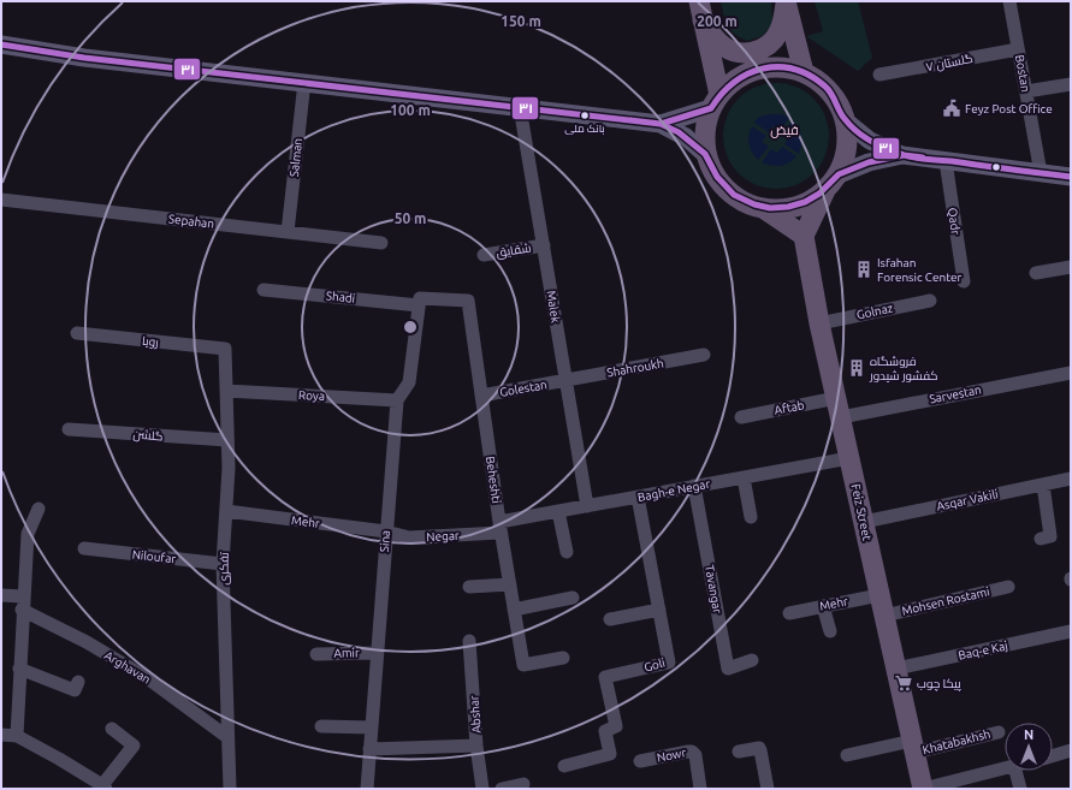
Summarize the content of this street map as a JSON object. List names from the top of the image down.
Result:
{
  "streets": {
    "main road": ["Feiz Street"],
    "street": [
      "گلستان ۷",
      "Bostan",
      "Salman",
      "Sepahan",
      "Qadr",
      "شقایق",
      "Shadi",
      "Malek",
      "Golnaz",
      "رویا",
      "Shahroukh",
      "Golestan",
      "Sarvestan",
      "Roya",
      "Aftab",
      "گلشن",
      "Beheshti",
      "Bagh-e Negar",
      "Asqar Vakili",
      "Mehr",
      "Negar",
      "Sina",
      "Niloufar",
      "تفکری",
      "Tavangar",
      "Mohsen Rostami",
      "Baq-e Kaj",
      "Amir",
      "Goli",
      "Arghavan",
      "Abshar",
      "Khatabakhsh",
      "Nowr"
    ]
  },
  "crossings": [
    ["گلستان ۷", "Bostan"],
    ["Salman", "Sepahan"],
    ["شقایق", "Malek"],
    ["Shadi", "Beheshti"],
    ["Shadi", "Sina"],
    ["Malek", "Shahroukh"],
    ["Malek", "Golestan"],
    ["Malek", "Bagh-e Negar"],
    ["Golnaz", "Feiz Street"],
    ["رویا", "تفکری"],
    ["Shahroukh", "Golestan"],
    ["Golestan", "Beheshti"],
    ["Sarvestan", "Aftab"],
    ["Sarvestan", "Feiz Street"],
    ["Roya", "Sina"],
    ["Roya", "تفکری"],
    ["Aftab", "Feiz Street"],
    ["گلشن", "تفکری"],
    ["Beheshti", "Bagh-e Negar"],
    ["Beheshti", "Negar"],
    ["Beheshti", "Sina"],
    ["Bagh-e Negar", "Feiz Street"],
    ["Bagh-e Negar", "Negar"],
    ["Bagh-e Negar", "Tavangar"],
    ["Bagh-e Negar", "Goli"],
    ["Asqar Vakili", "Feiz Street"],
    ["Feiz Street", "Mehr"],
    ["Feiz Street", "Mohsen Rostami"],
    ["Feiz Street", "Baq-e Kaj"],
    ["Feiz Street", "Khatabakhsh"],
    ["Mehr", "Negar"],
    ["Mehr", "Sina"],
    ["Mehr", "تفکری"],
    ["Negar", "Sina"],
    ["Sina", "Amir"],
    ["Niloufar", "تفکری"],
    ["تفکری", "Arghavan"]
  ],
  "districts": ["فیض"],
  "places": {
    "public building": ["Feyz Post Office"],
    "other": ["بانک ملی"],
    "building": ["Isfahan Forensic Center", "فروشگاه کفشور شیدور"],
    "supermarket": ["پیکا چوب"]
  },
  "lines": ["transit line ۳۱"],
  "north": "top",
  "rings": [
    "200 m",
    "150 m",
    "100 m",
    "50 m"
  ]
}
